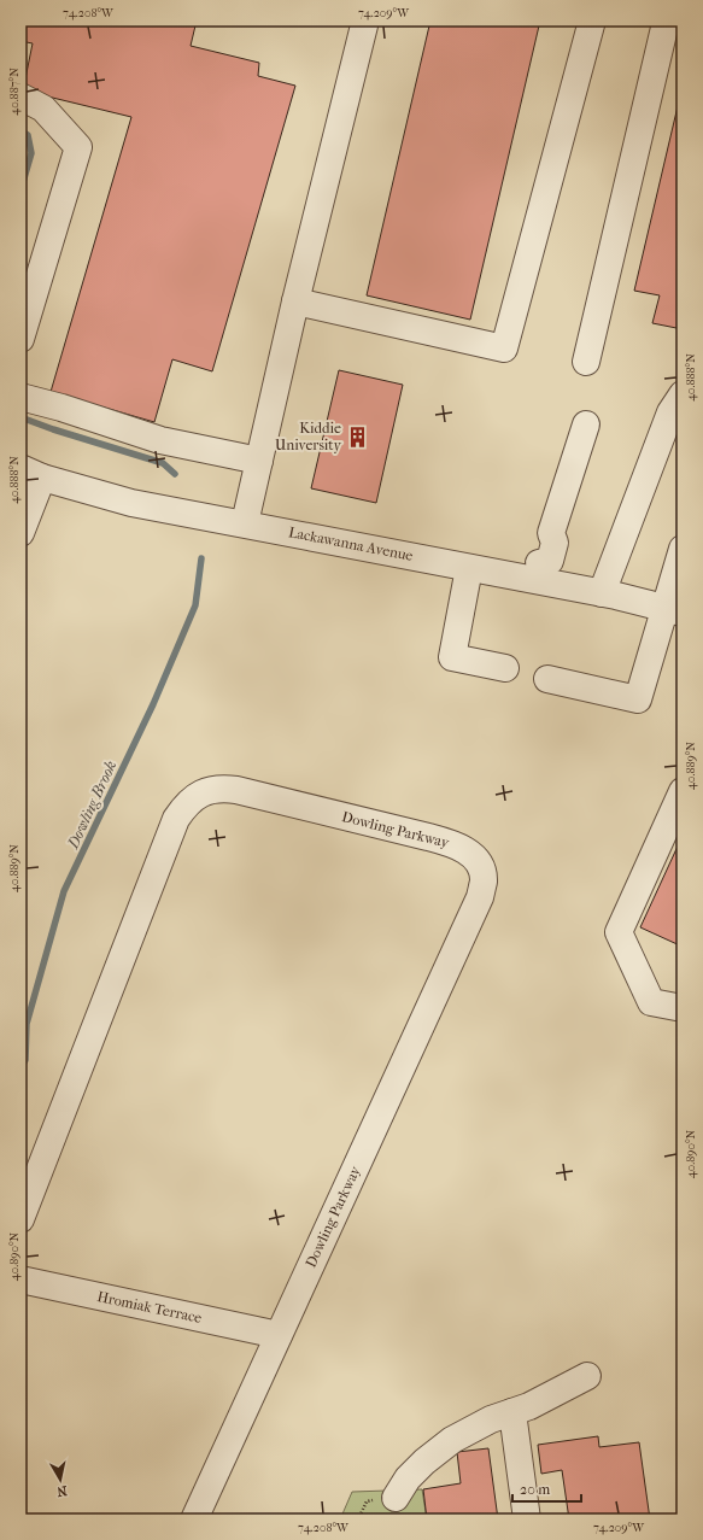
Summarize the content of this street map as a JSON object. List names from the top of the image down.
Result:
{
  "streets": {
    "street": ["Lackawanna Avenue", "Dowling Parkway", "Hromiak Terrace"]
  },
  "crossings": [
    ["Dowling Parkway", "Hromiak Terrace"]
  ],
  "water": ["Dowling Brook"],
  "places": {
    "building": ["Kiddie University"]
  },
  "scale_bar": "20 m",
  "north": "bottom",
  "coordinates": [
    "74.208°W",
    "74.209°W",
    "40.887°N",
    "40.888°N",
    "40.889°N",
    "40.890°N"
  ]
}
